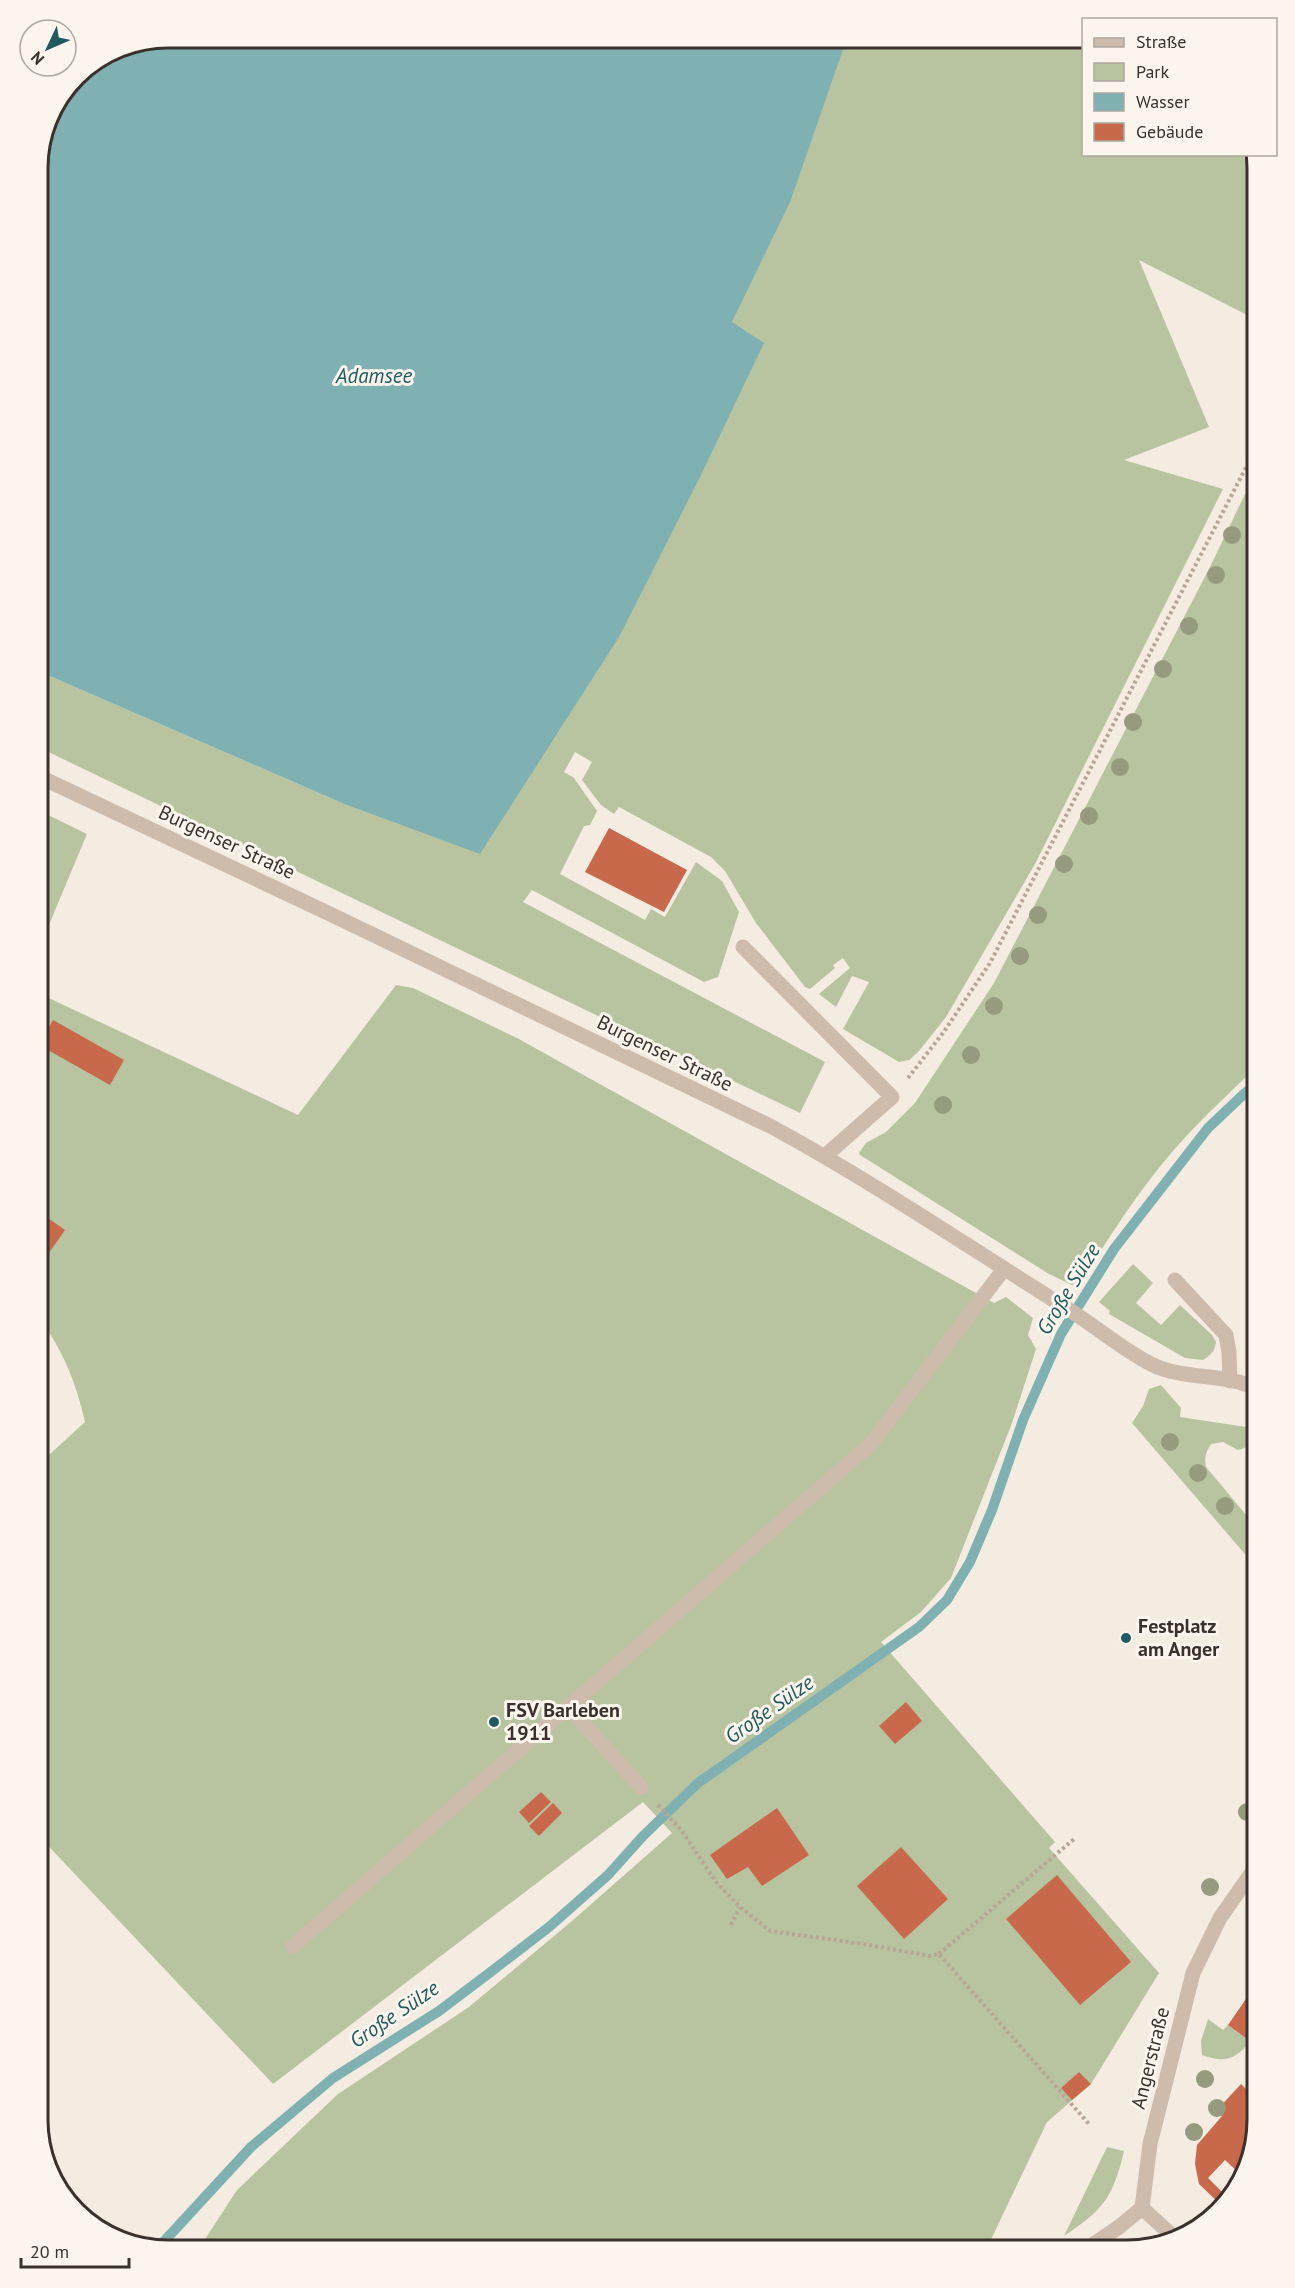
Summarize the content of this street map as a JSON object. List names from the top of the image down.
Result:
{
  "streets": {
    "street": ["Burgenser Straße", "Angerstraße"]
  },
  "water": ["Adamsee", "Große Sülze"],
  "places": ["Festplatz am Anger", "FSV Barleben 1911"],
  "legend": [
    "Straße",
    "Park",
    "Wasser",
    "Gebäude"
  ],
  "scale_bar": "20 m",
  "north": "bottom left"
}
